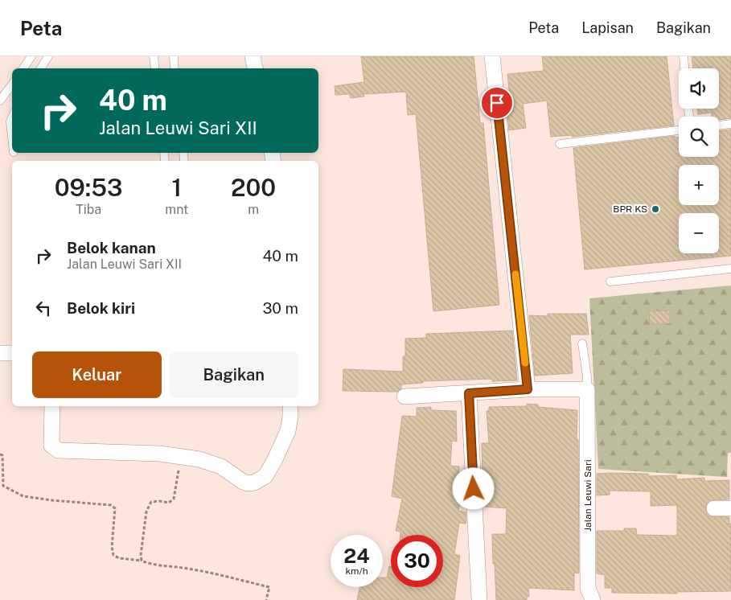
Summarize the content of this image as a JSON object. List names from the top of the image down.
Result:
{
  "streets": {
    "street": ["Jalan Leuwi Sari"]
  },
  "places": ["BPR KS"],
  "page": {
    "header": "Peta",
    "nav": ["Peta", "Lapisan", "Bagikan"],
    "map_buttons": ["+", "−"],
    "turn": ["40 m", "Jalan Leuwi Sari XII"],
    "eta": [
      "09:53",
      "Tiba",
      "1",
      "mnt",
      "200",
      "m"
    ],
    "list": [
      {
        "name": "Belok kanan",
        "note": "Jalan Leuwi Sari XII",
        "value": "40 m"
      },
      {
        "name": "Belok kiri",
        "value": "30 m"
      }
    ],
    "buttons": ["Keluar", "Bagikan"],
    "speed": "24 km/h",
    "limit": "30"
  }
}
